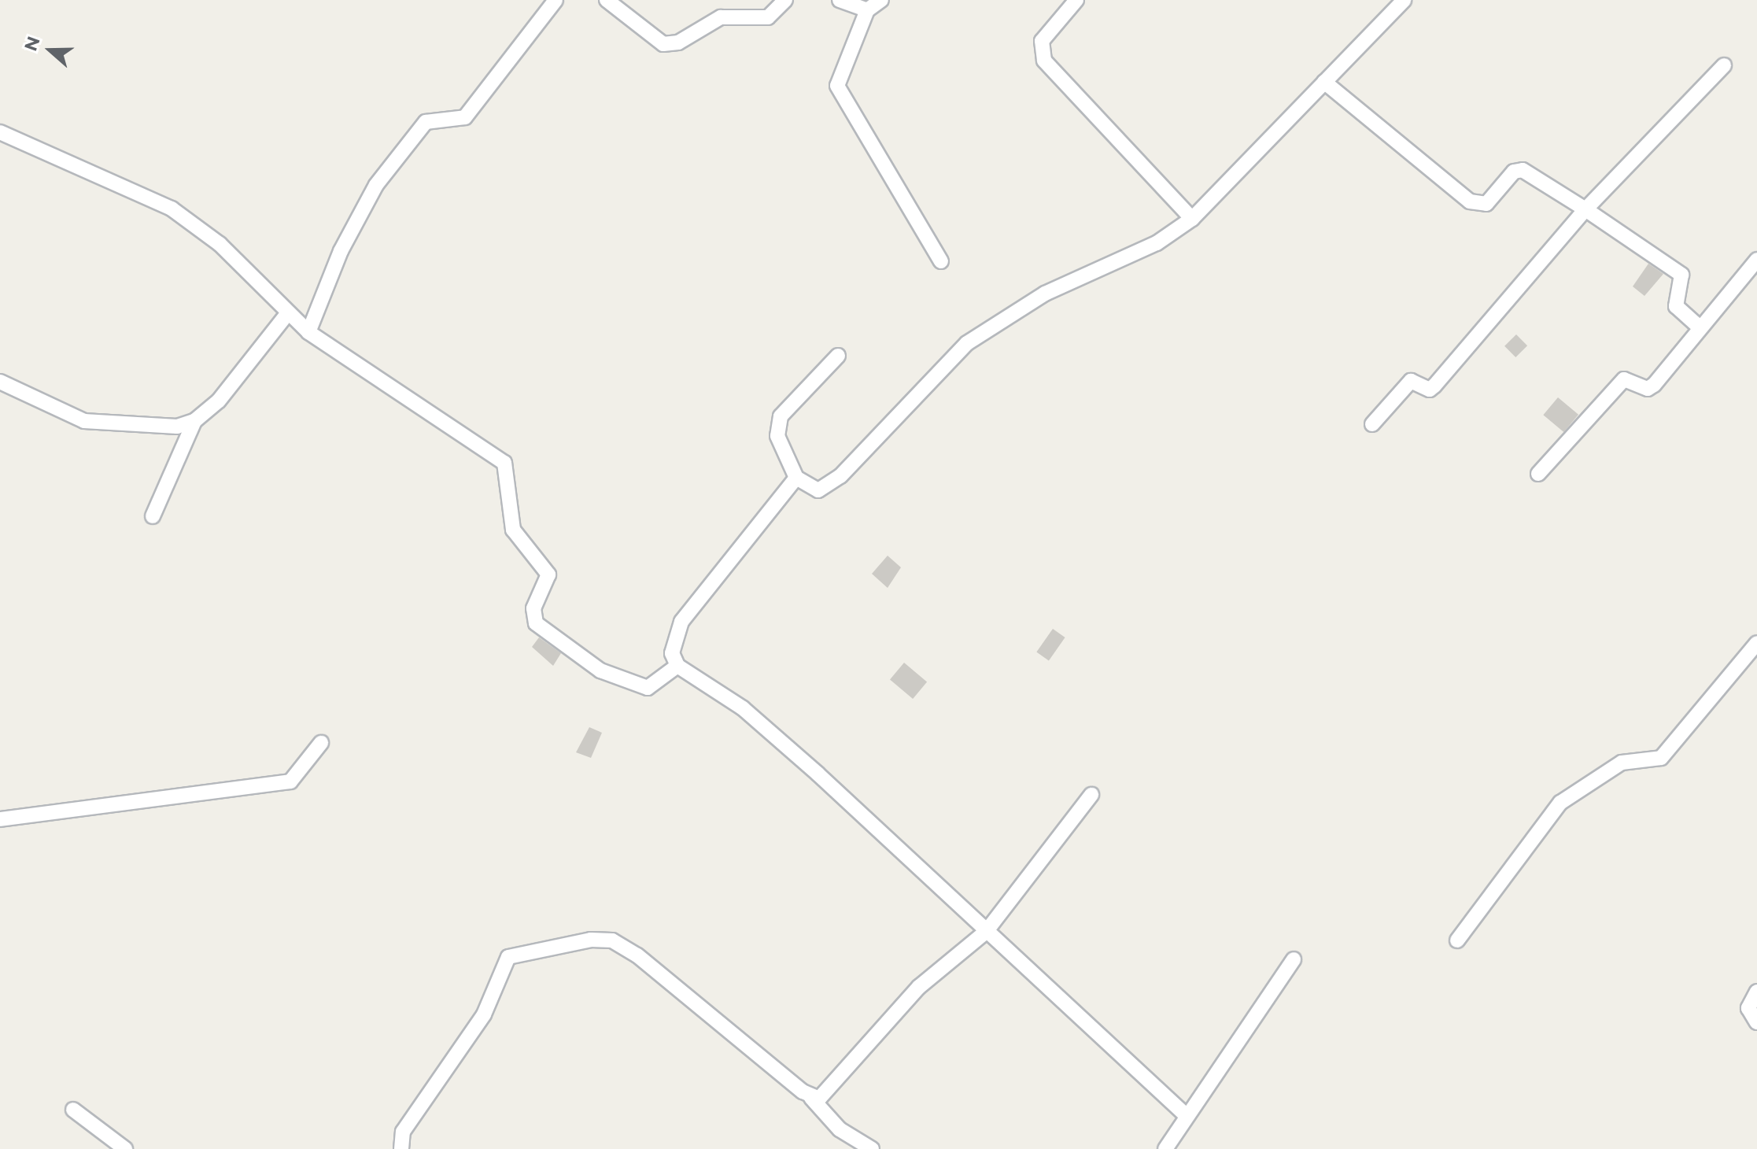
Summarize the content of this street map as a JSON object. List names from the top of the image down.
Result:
{
  "north": "left"
}
